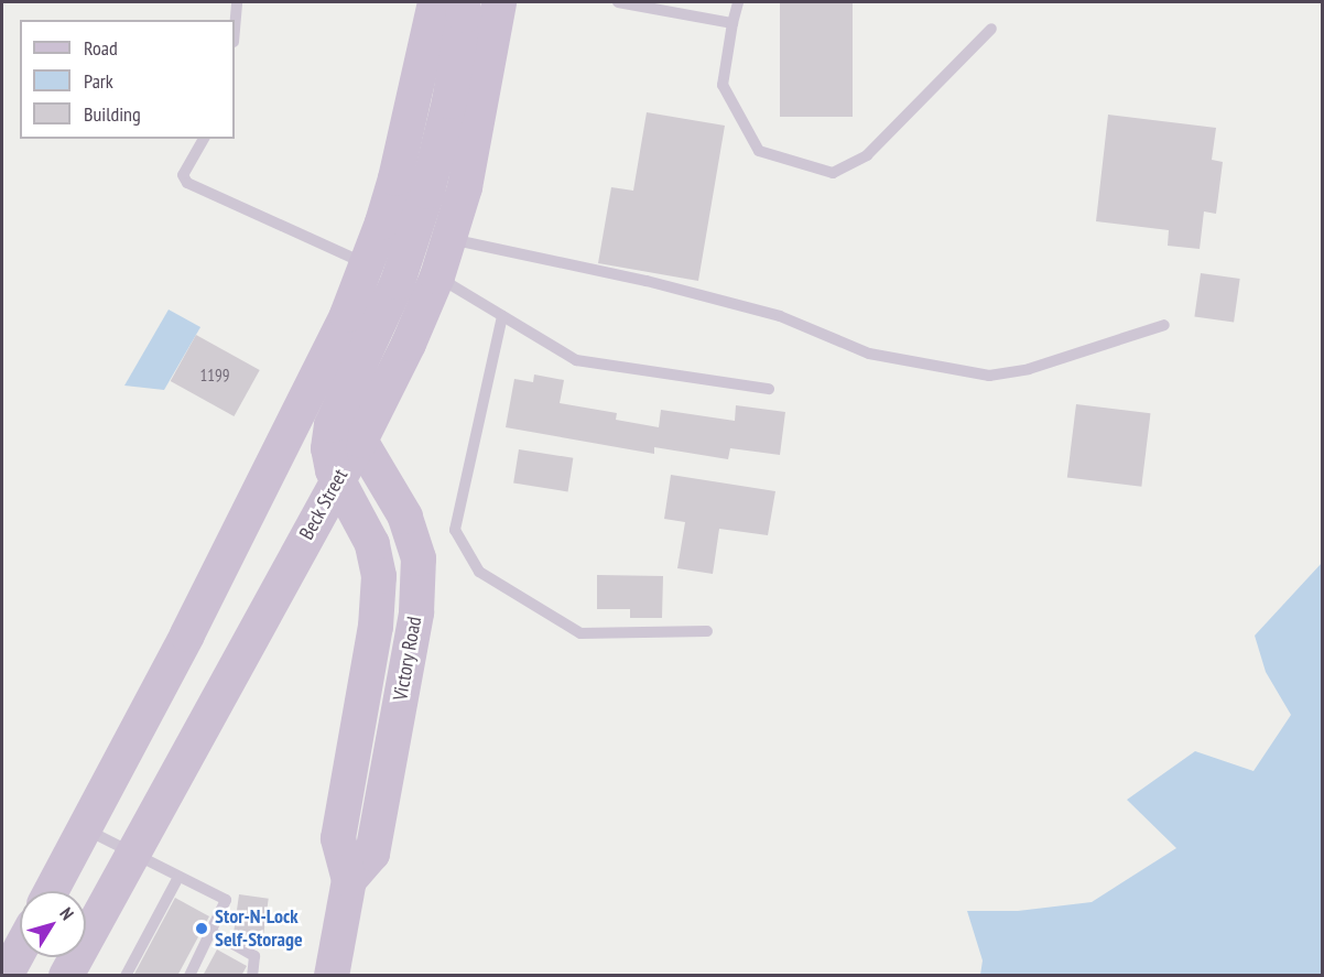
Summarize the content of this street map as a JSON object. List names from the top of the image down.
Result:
{
  "streets": {
    "main road": ["Beck Street", "Victory Road"]
  },
  "crossings": [
    ["Beck Street", "Victory Road"]
  ],
  "places": ["Stor-N-Lock Self-Storage"],
  "house_numbers": ["1199"],
  "legend": ["Road", "Park", "Building"],
  "north": "top right"
}
